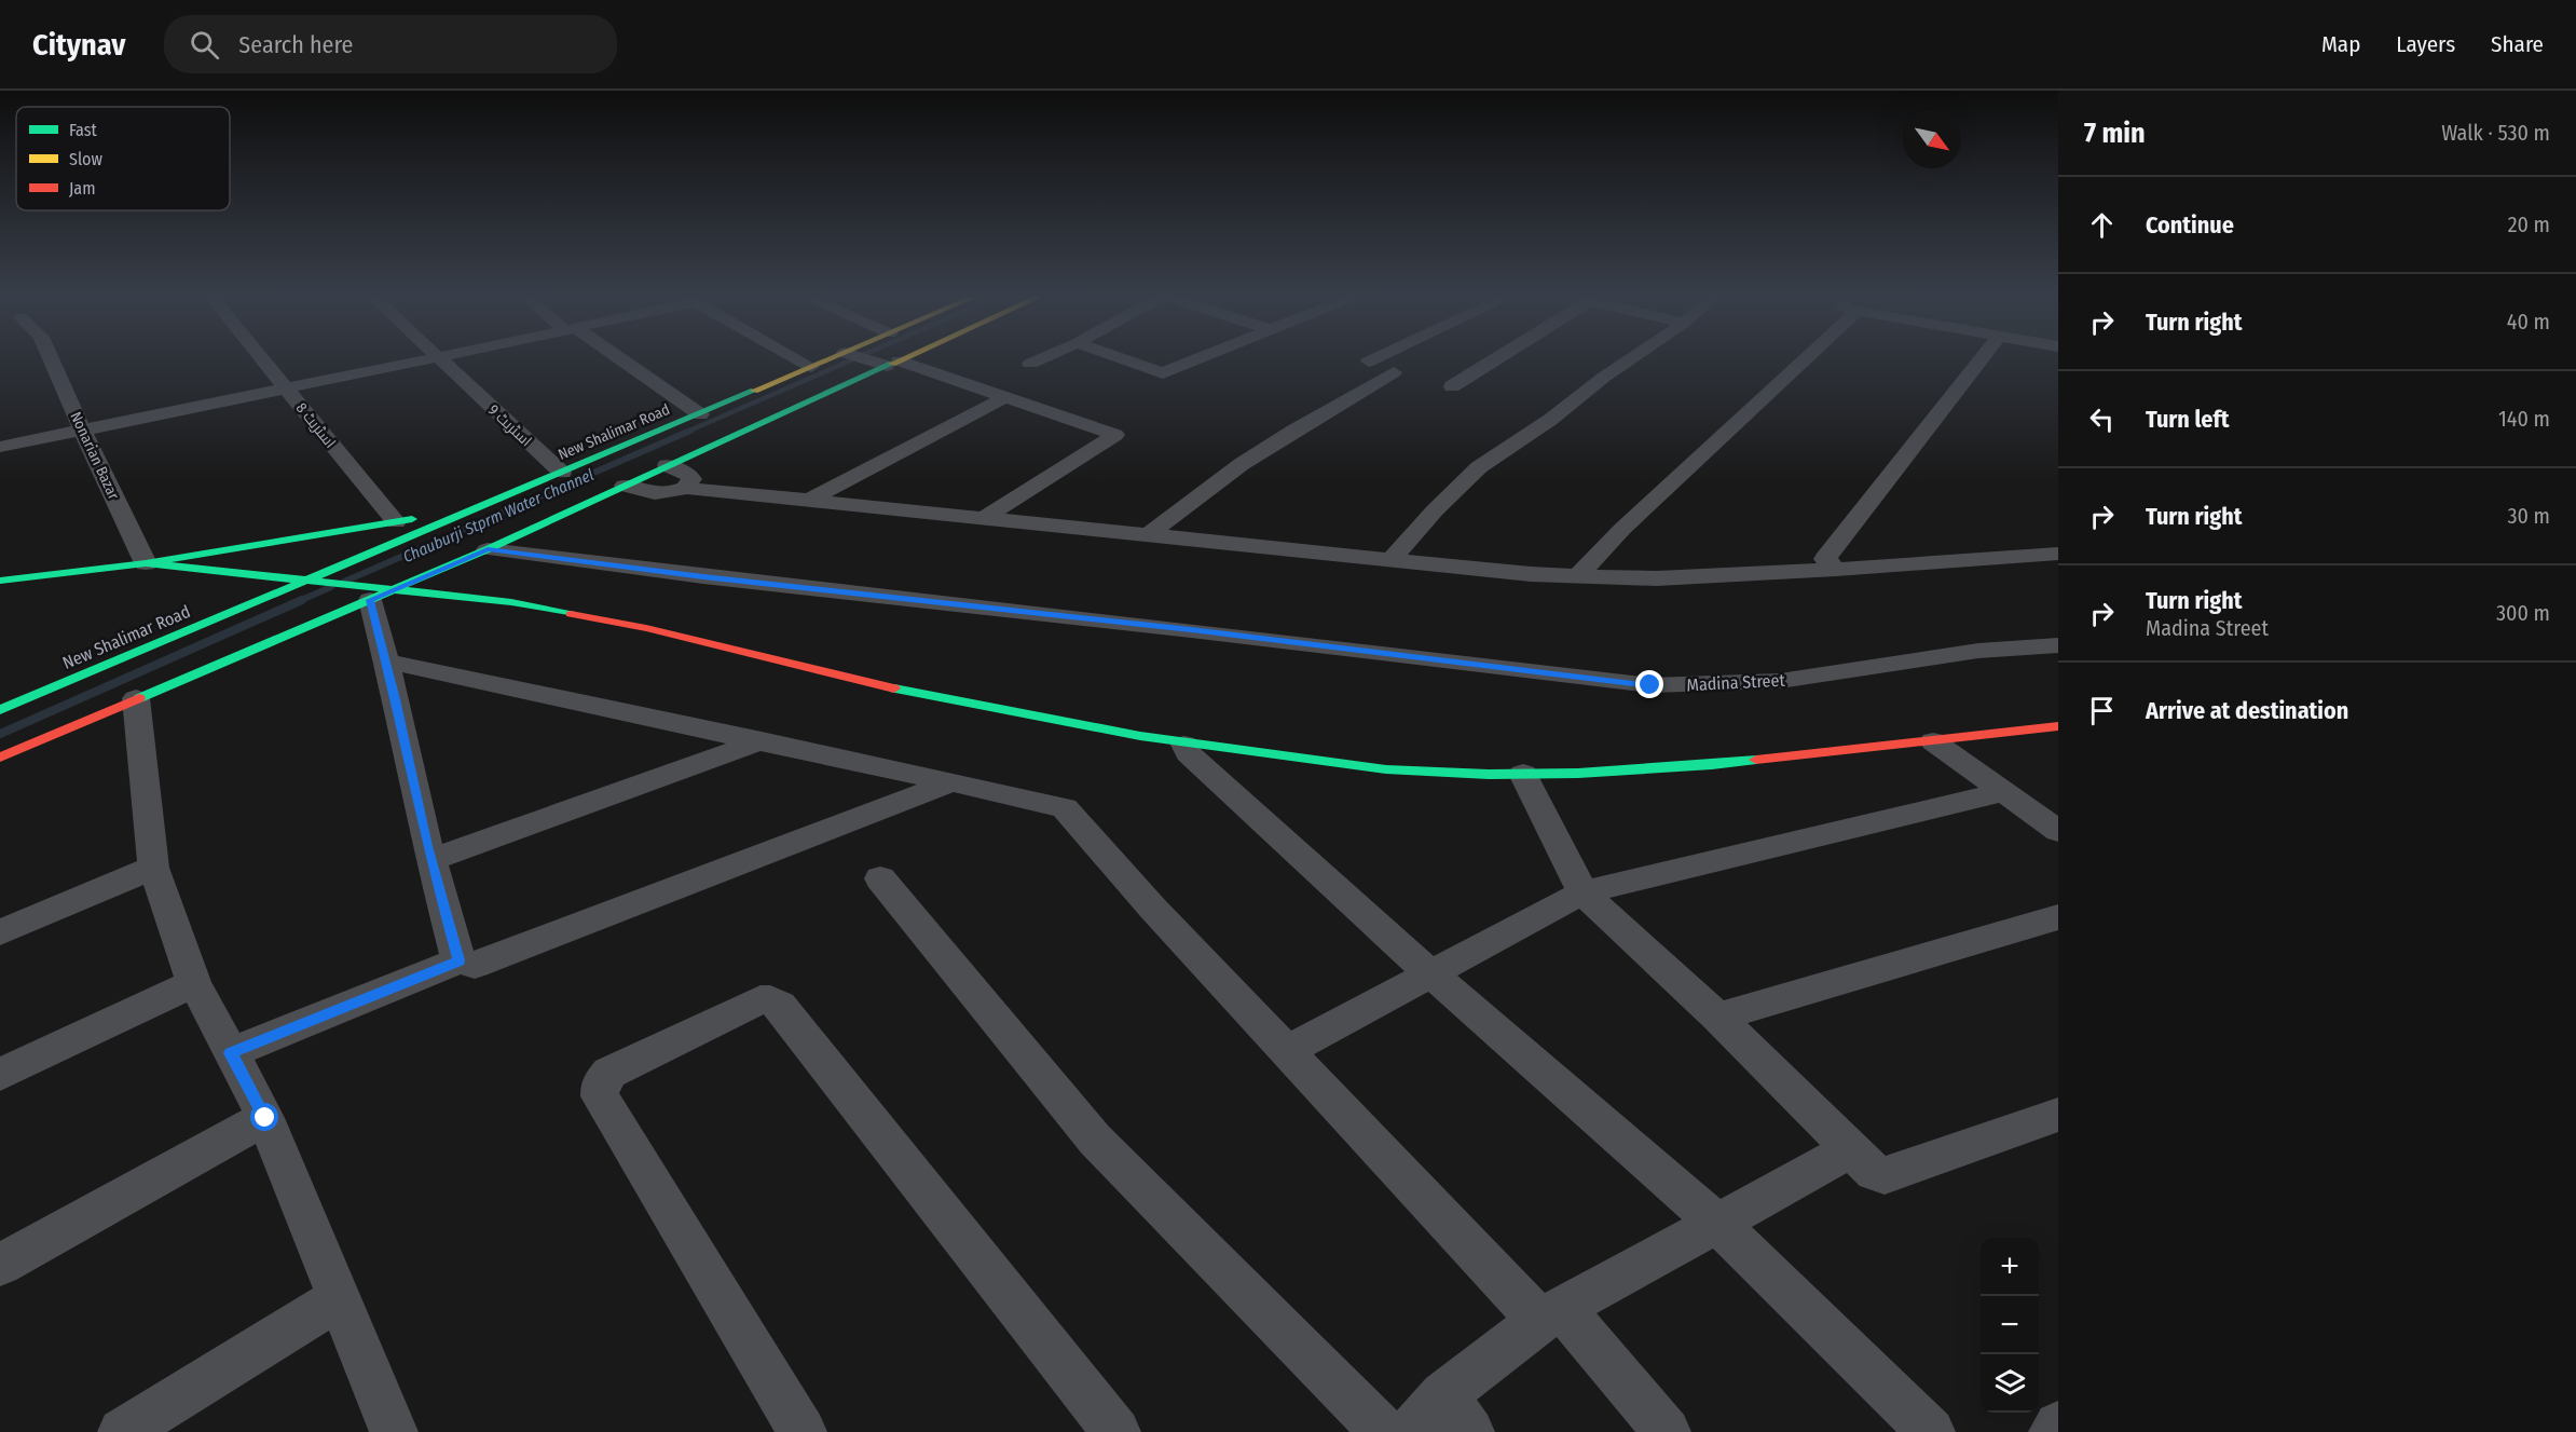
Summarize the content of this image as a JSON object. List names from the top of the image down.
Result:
{
  "streets": {
    "street": [
      "اسٹریٹ 8",
      "اسٹریٹ 9",
      "New Shalimar Road",
      "Nonarian Bazar",
      "Madina Street"
    ]
  },
  "crossings": [
    ["اسٹریٹ 8", "New Shalimar Road"],
    ["اسٹریٹ 9", "New Shalimar Road"],
    ["New Shalimar Road", "Nonarian Bazar"]
  ],
  "water": ["Chauburji Stprm Water Channel"],
  "legend": ["Fast", "Slow", "Jam"],
  "north": "bottom right",
  "page": {
    "header": "Citynav",
    "search": "Search here",
    "nav": ["Map", "Layers", "Share"],
    "heading": ["7 min", "Walk · 530 m"],
    "list": [
      ["Continue", "20 m"],
      ["Turn right", "40 m"],
      ["Turn left", "140 m"],
      ["Turn right", "30 m"],
      ["Turn right", "Madina Street", "300 m"],
      "Arrive at destination"
    ],
    "map_buttons": ["+", "−"]
  }
}
